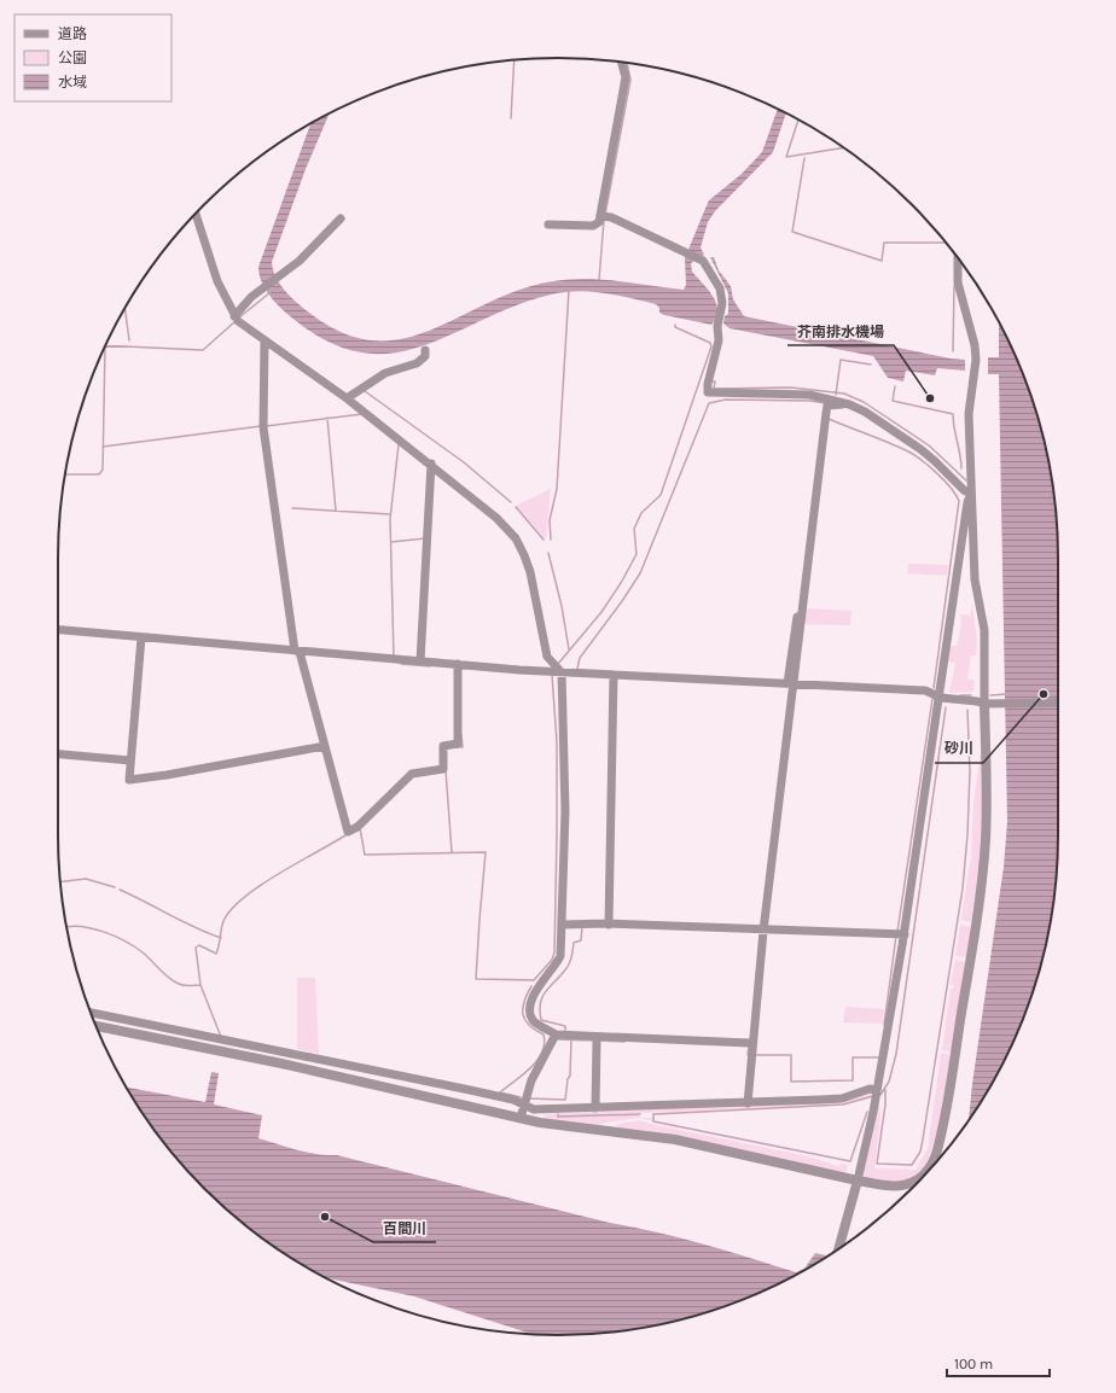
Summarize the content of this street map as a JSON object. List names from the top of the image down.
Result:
{
  "places": ["芥南排水機場", "砂川", "百間川"],
  "legend": ["道路", "公園", "水域"],
  "scale_bar": "100 m"
}
